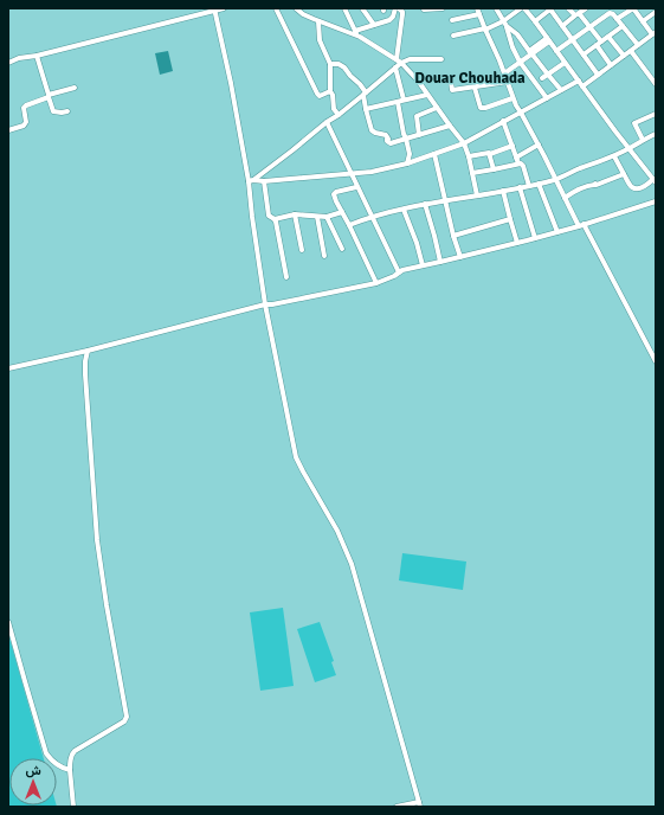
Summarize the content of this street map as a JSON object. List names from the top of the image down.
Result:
{
  "districts": ["Douar Chouhada"],
  "north": "top"
}
